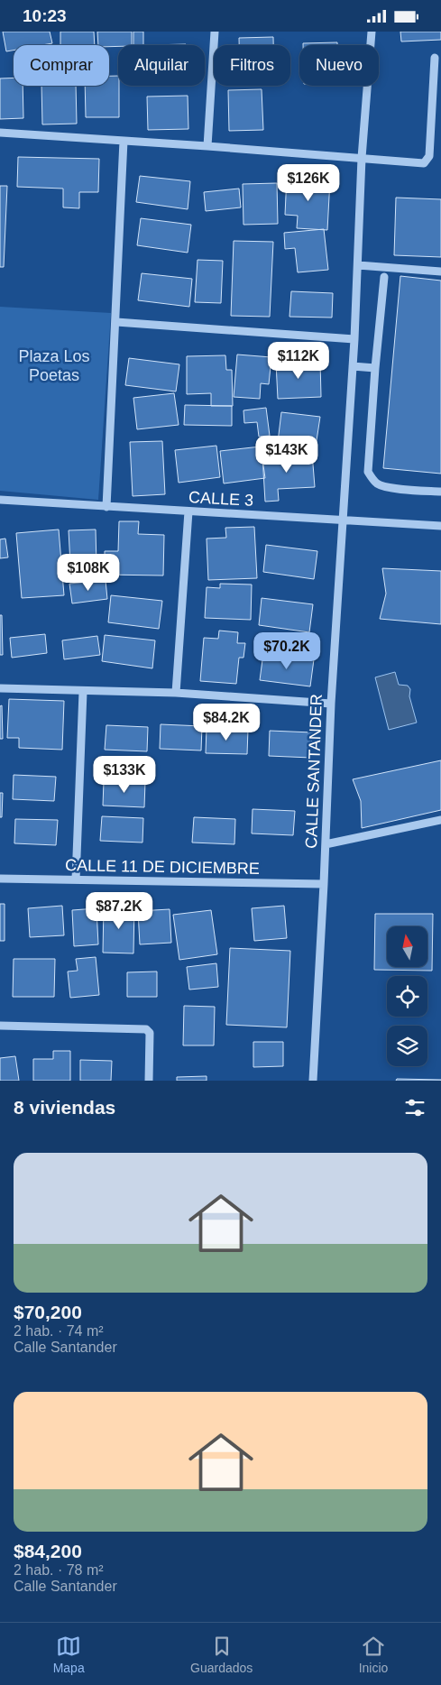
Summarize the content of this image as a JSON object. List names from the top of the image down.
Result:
{
  "streets": {
    "street": ["CALLE 3", "CALLE SANTANDER", "CALLE 11 DE DICIEMBRE"]
  },
  "crossings": [
    ["CALLE 3", "CALLE SANTANDER"],
    ["CALLE SANTANDER", "CALLE 11 DE DICIEMBRE"]
  ],
  "parks": ["Plaza Los Poetas"],
  "north": "top",
  "page": {
    "status": "10:23",
    "chip": [
      "Comprar",
      "Alquilar",
      "Filtros",
      "Nuevo"
    ],
    "price": [
      "$126K",
      "$112K",
      "$143K",
      "$108K",
      "$70.2K",
      "$84.2K",
      "$133K",
      "$87.2K"
    ],
    "heading": "8 viviendas",
    "list": [
      {
        "name": "$70,200",
        "note": "2 hab. · 74 m² · Calle Santander"
      },
      {
        "name": "$84,200",
        "note": "2 hab. · 78 m² · Calle Santander"
      }
    ],
    "tabs": ["Mapa", "Guardados", "Inicio"]
  }
}
